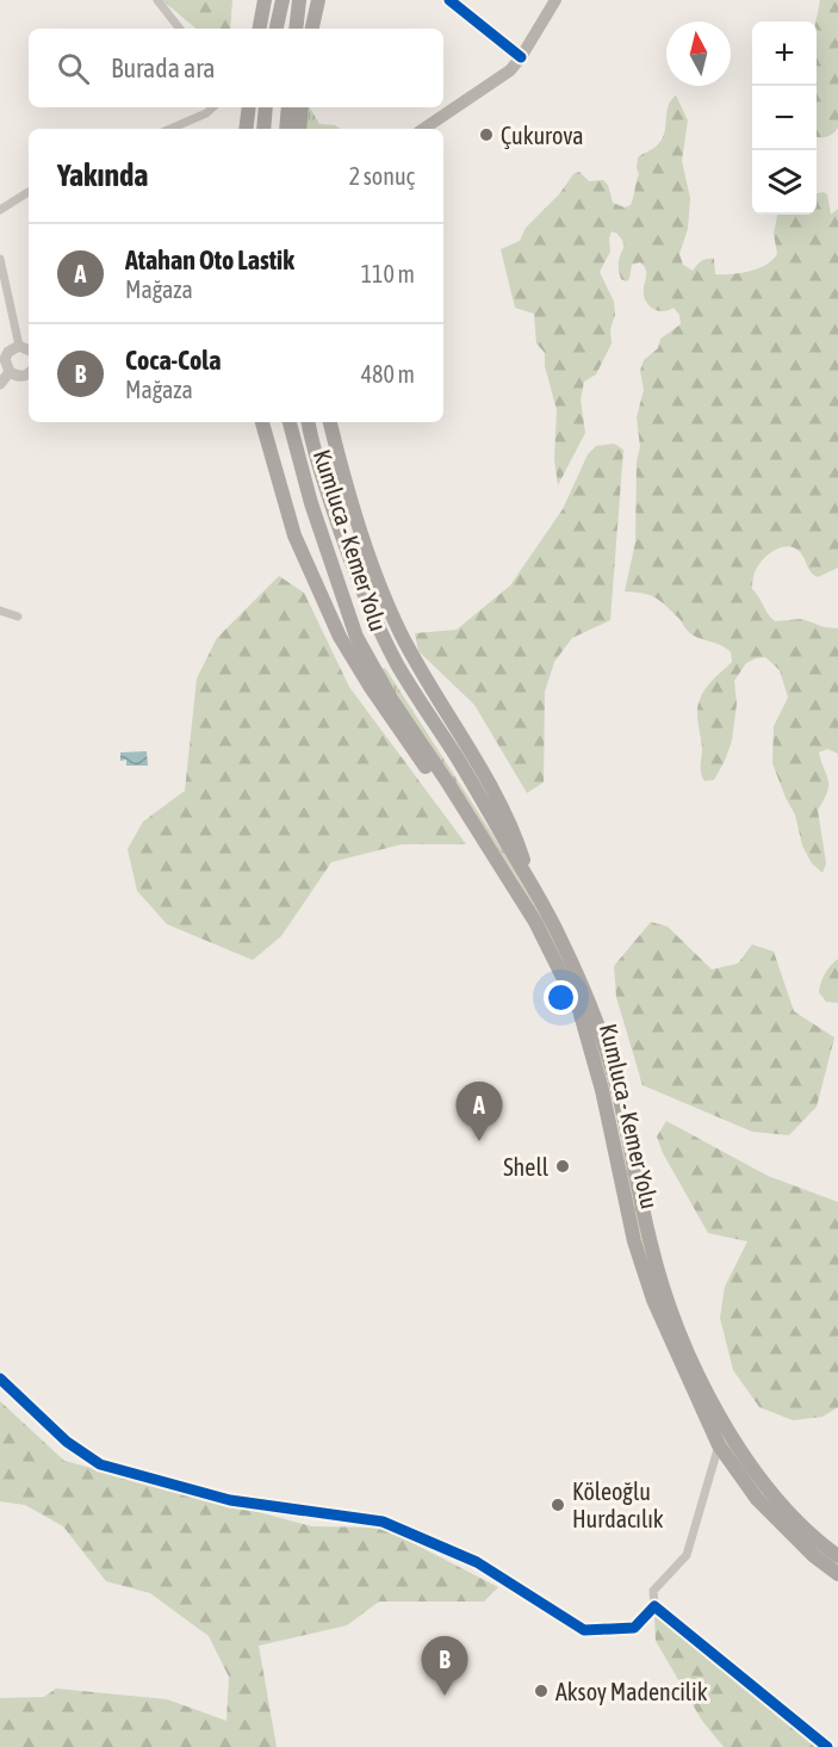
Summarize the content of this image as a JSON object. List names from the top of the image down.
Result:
{
  "streets": {
    "highway": ["Kumluca - Kemer Yolu"]
  },
  "places": [
    "Çukurova",
    "Shell",
    "Köleoğlu Hurdacılık",
    "Aksoy Madencilik"
  ],
  "north": "top",
  "page": {
    "map_buttons": ["+", "−"],
    "search": "Burada ara",
    "heading": ["Yakında", "2 sonuç"],
    "list": [
      {
        "mark": "A",
        "name": "Atahan Oto Lastik",
        "note": "Mağaza",
        "value": "110 m"
      },
      {
        "mark": "B",
        "name": "Coca-Cola",
        "note": "Mağaza",
        "value": "480 m"
      }
    ],
    "pins": ["A", "B"]
  }
}
